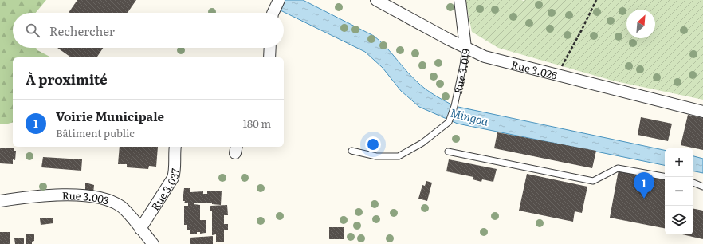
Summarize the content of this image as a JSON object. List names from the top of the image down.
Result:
{
  "streets": {
    "street": [
      "Rue 3.026",
      "Rue 3.019",
      "Rue 3.037",
      "Rue 3.003"
    ]
  },
  "crossings": [
    ["Rue 3.026", "Rue 3.019"],
    ["Rue 3.037", "Rue 3.003"]
  ],
  "water": ["Mingoa"],
  "north": "top right",
  "page": {
    "search": "Rechercher",
    "heading": "À proximité",
    "list": [
      {
        "mark": "1",
        "name": "Voirie Municipale",
        "note": "Bâtiment public",
        "value": "180 m"
      }
    ],
    "map_buttons": ["+", "−"],
    "pins": "1"
  }
}
